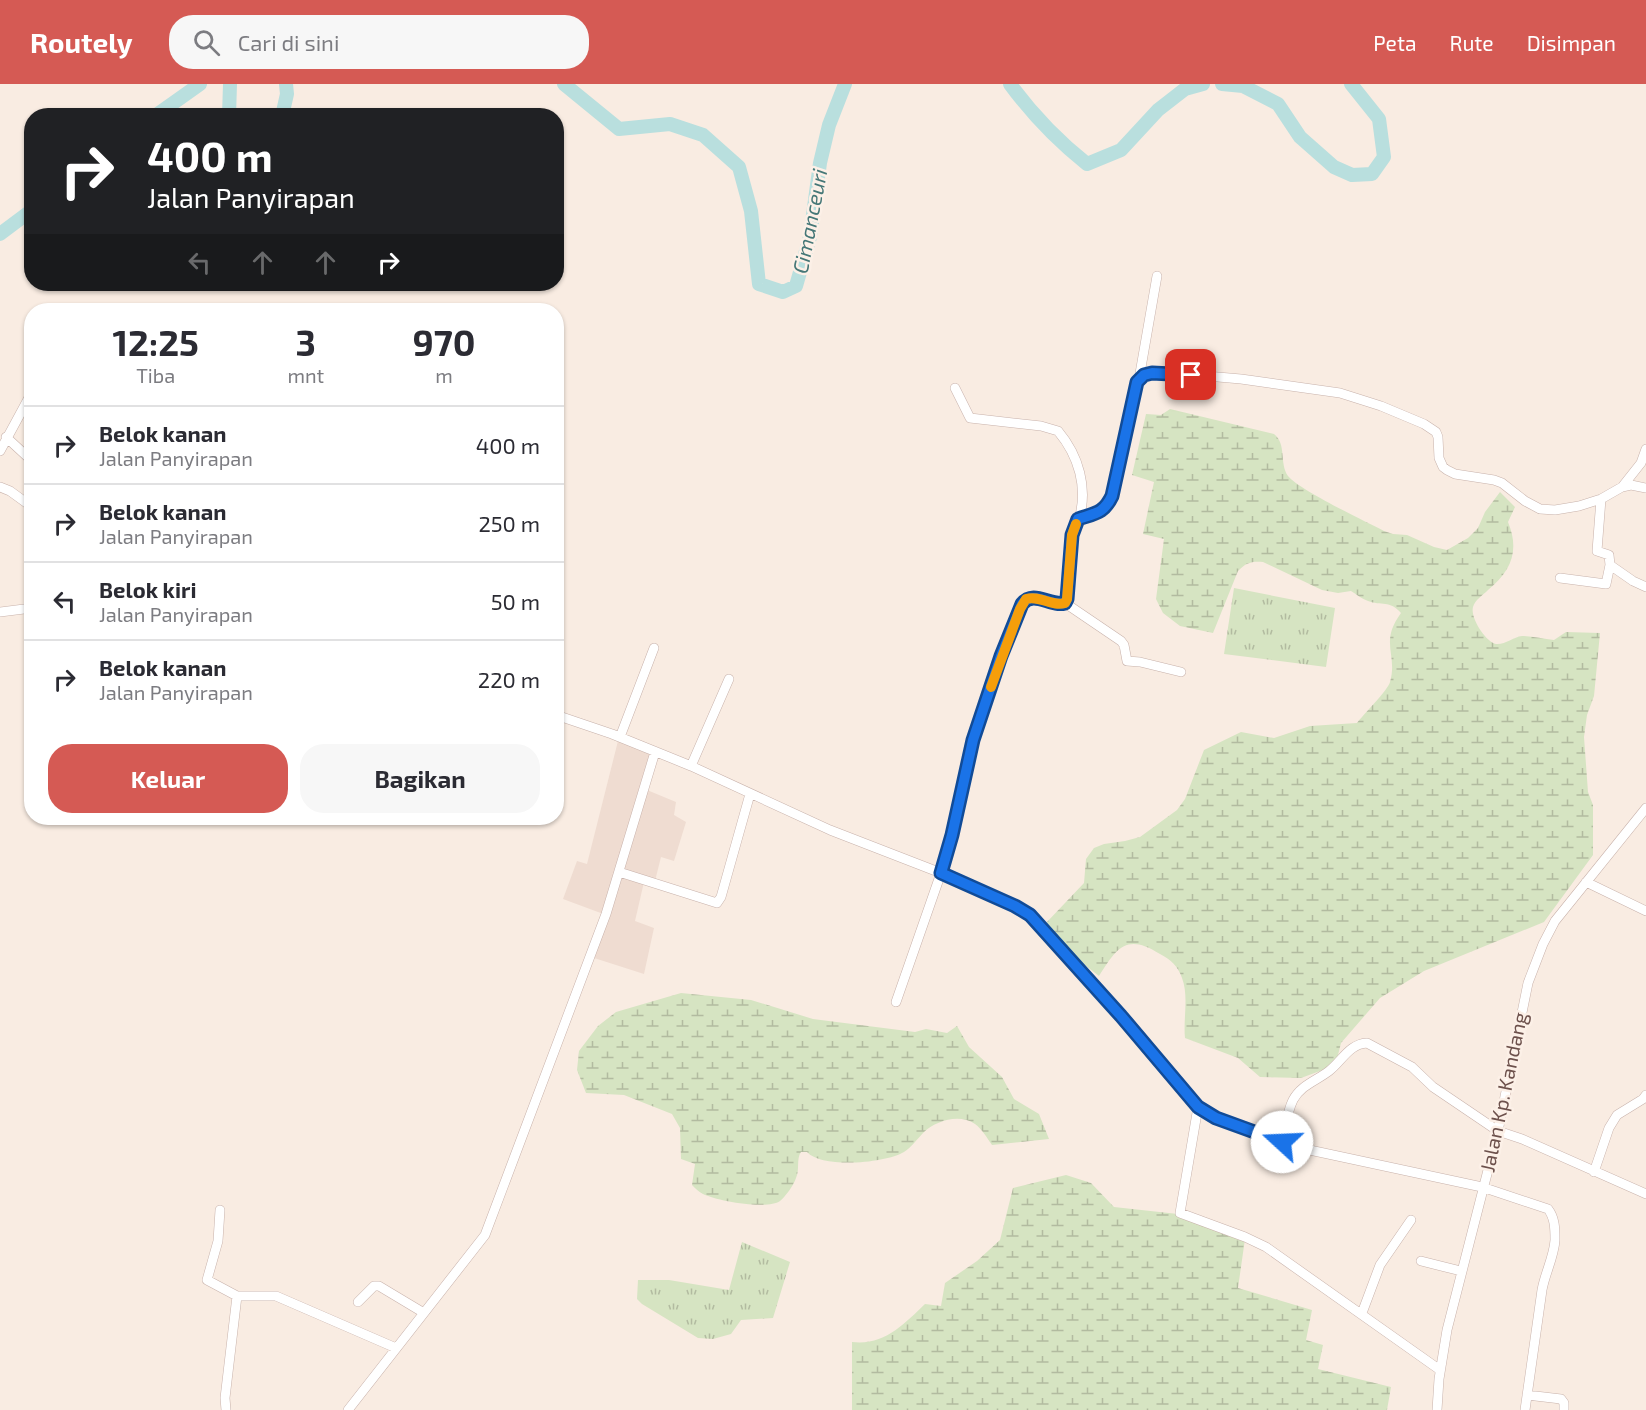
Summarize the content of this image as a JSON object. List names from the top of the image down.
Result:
{
  "streets": {
    "street": ["Jalan Kp. Kandang"]
  },
  "water": ["Cimanceuri"],
  "page": {
    "header": "Routely",
    "search": "Cari di sini",
    "nav": ["Peta", "Rute", "Disimpan"],
    "turn": ["400 m", "Jalan Panyirapan"],
    "eta": [
      "12:25",
      "Tiba",
      "3",
      "mnt",
      "970",
      "m"
    ],
    "list": [
      {
        "name": "Belok kanan",
        "note": "Jalan Panyirapan",
        "value": "400 m"
      },
      {
        "name": "Belok kanan",
        "note": "Jalan Panyirapan",
        "value": "250 m"
      },
      {
        "name": "Belok kiri",
        "note": "Jalan Panyirapan",
        "value": "50 m"
      },
      {
        "name": "Belok kanan",
        "note": "Jalan Panyirapan",
        "value": "220 m"
      }
    ],
    "buttons": ["Keluar", "Bagikan"]
  }
}
